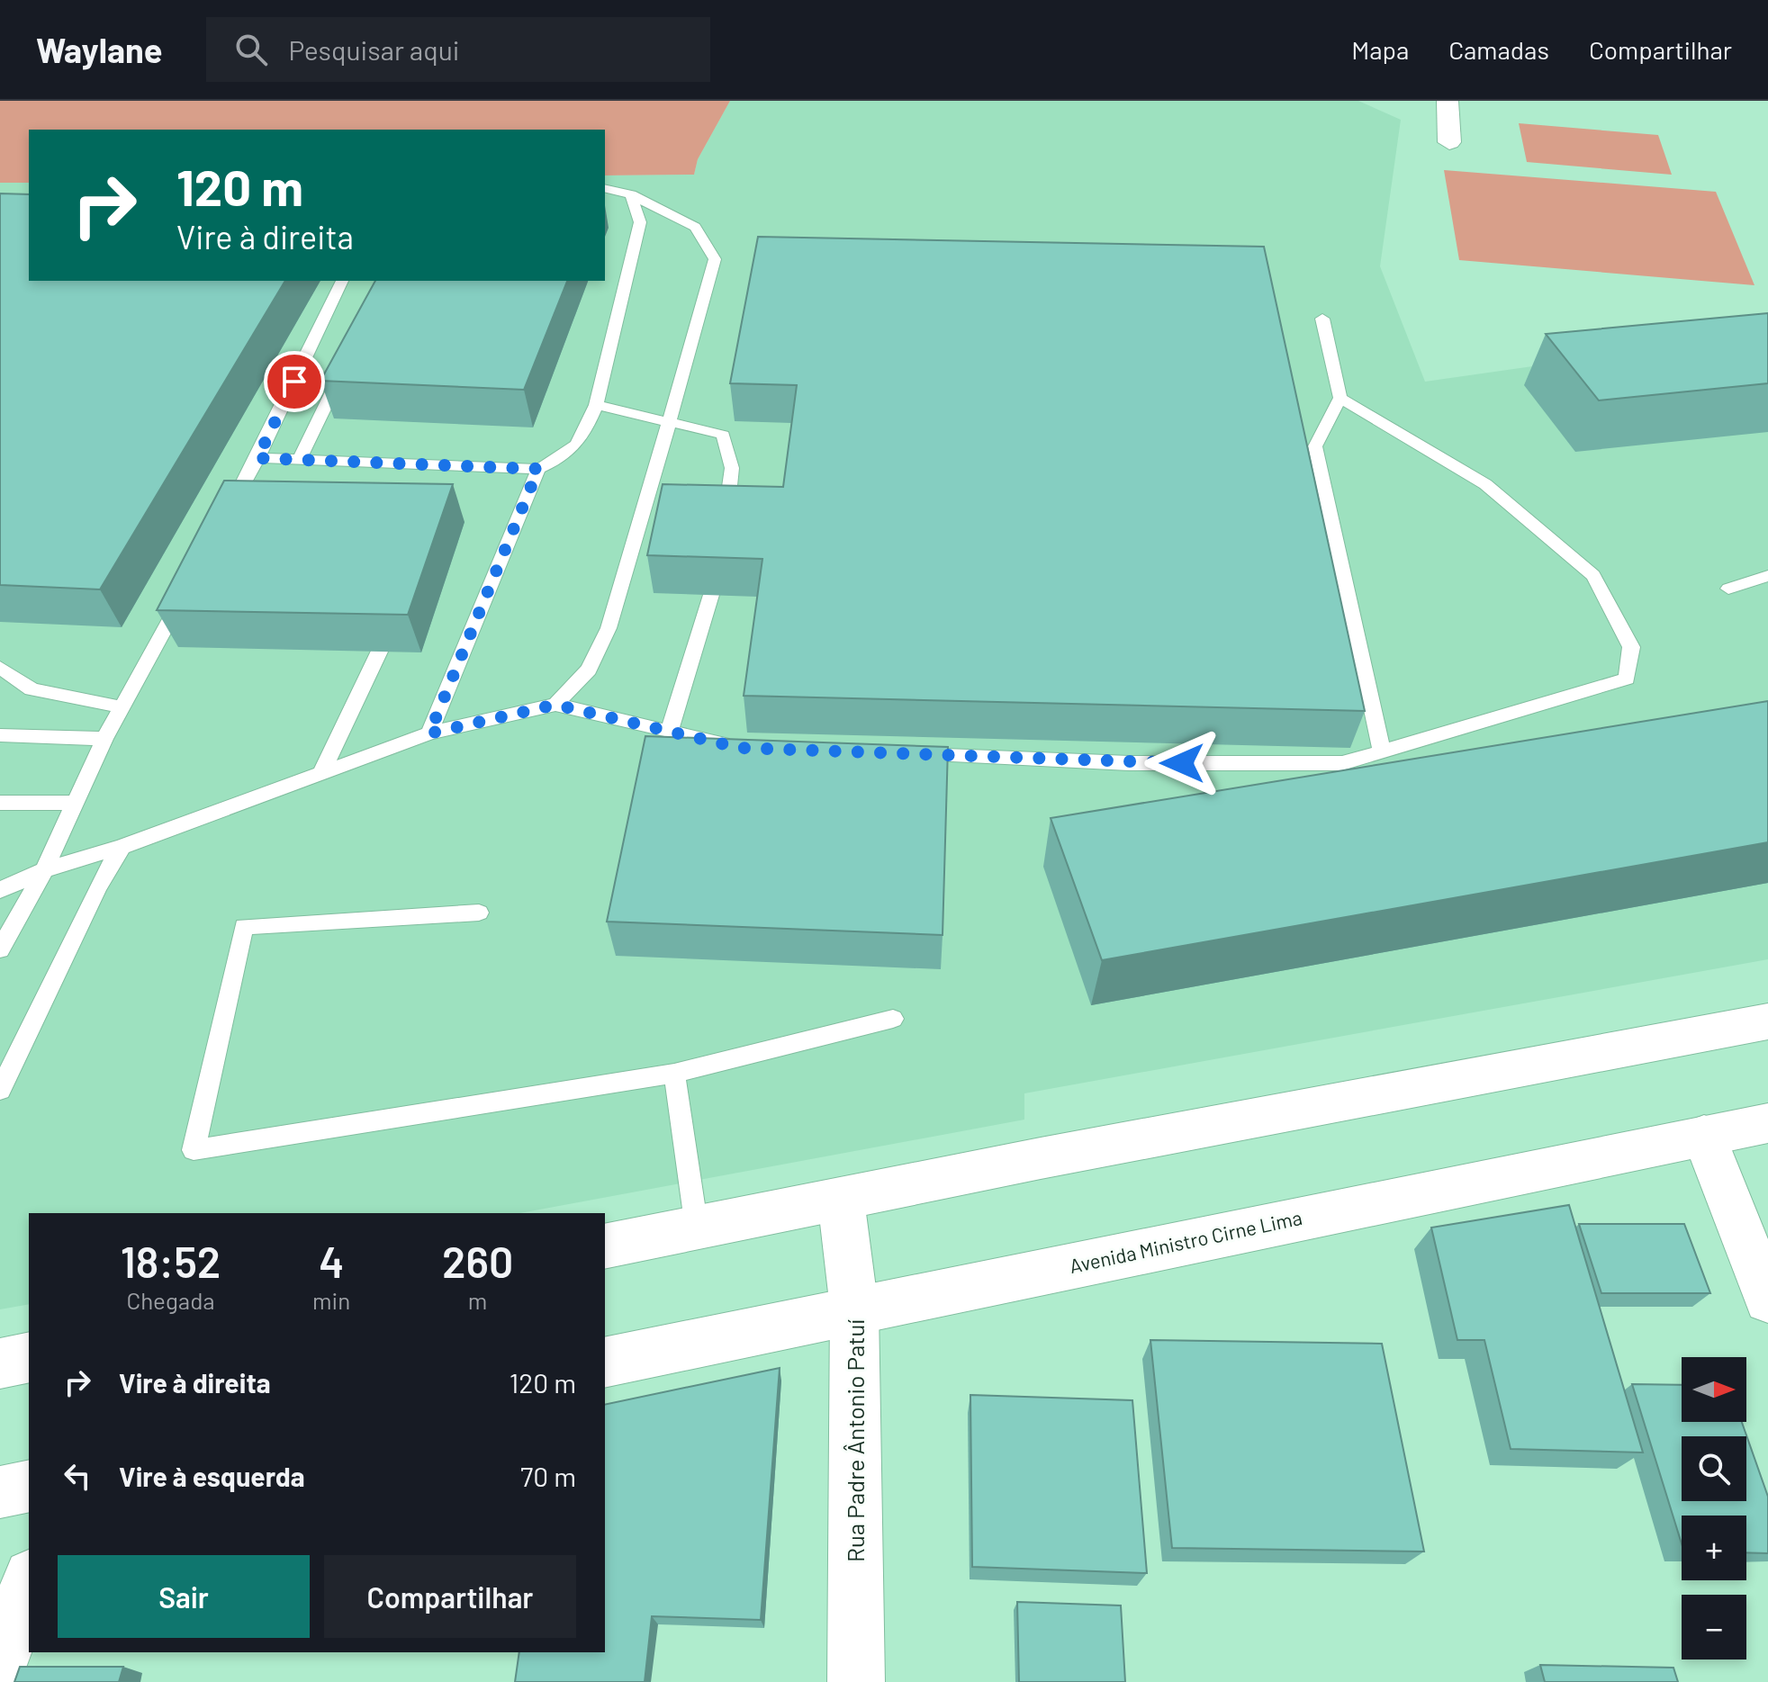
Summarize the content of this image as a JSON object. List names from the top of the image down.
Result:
{
  "streets": {
    "main road": ["Avenida Ministro Cirne Lima", "Rua Padre Ântonio Patuí"]
  },
  "crossings": [
    ["Avenida Ministro Cirne Lima", "Rua Padre Ântonio Patuí"]
  ],
  "north": "right",
  "page": {
    "header": "Waylane",
    "search": "Pesquisar aqui",
    "nav": ["Mapa", "Camadas", "Compartilhar"],
    "turn": ["120 m", "Vire à direita"],
    "eta": [
      "18:52",
      "Chegada",
      "4",
      "min",
      "260",
      "m"
    ],
    "list": [
      {
        "name": "Vire à direita",
        "value": "120 m"
      },
      {
        "name": "Vire à esquerda",
        "value": "70 m"
      }
    ],
    "map_buttons": ["+", "−"],
    "buttons": ["Sair", "Compartilhar"]
  }
}
